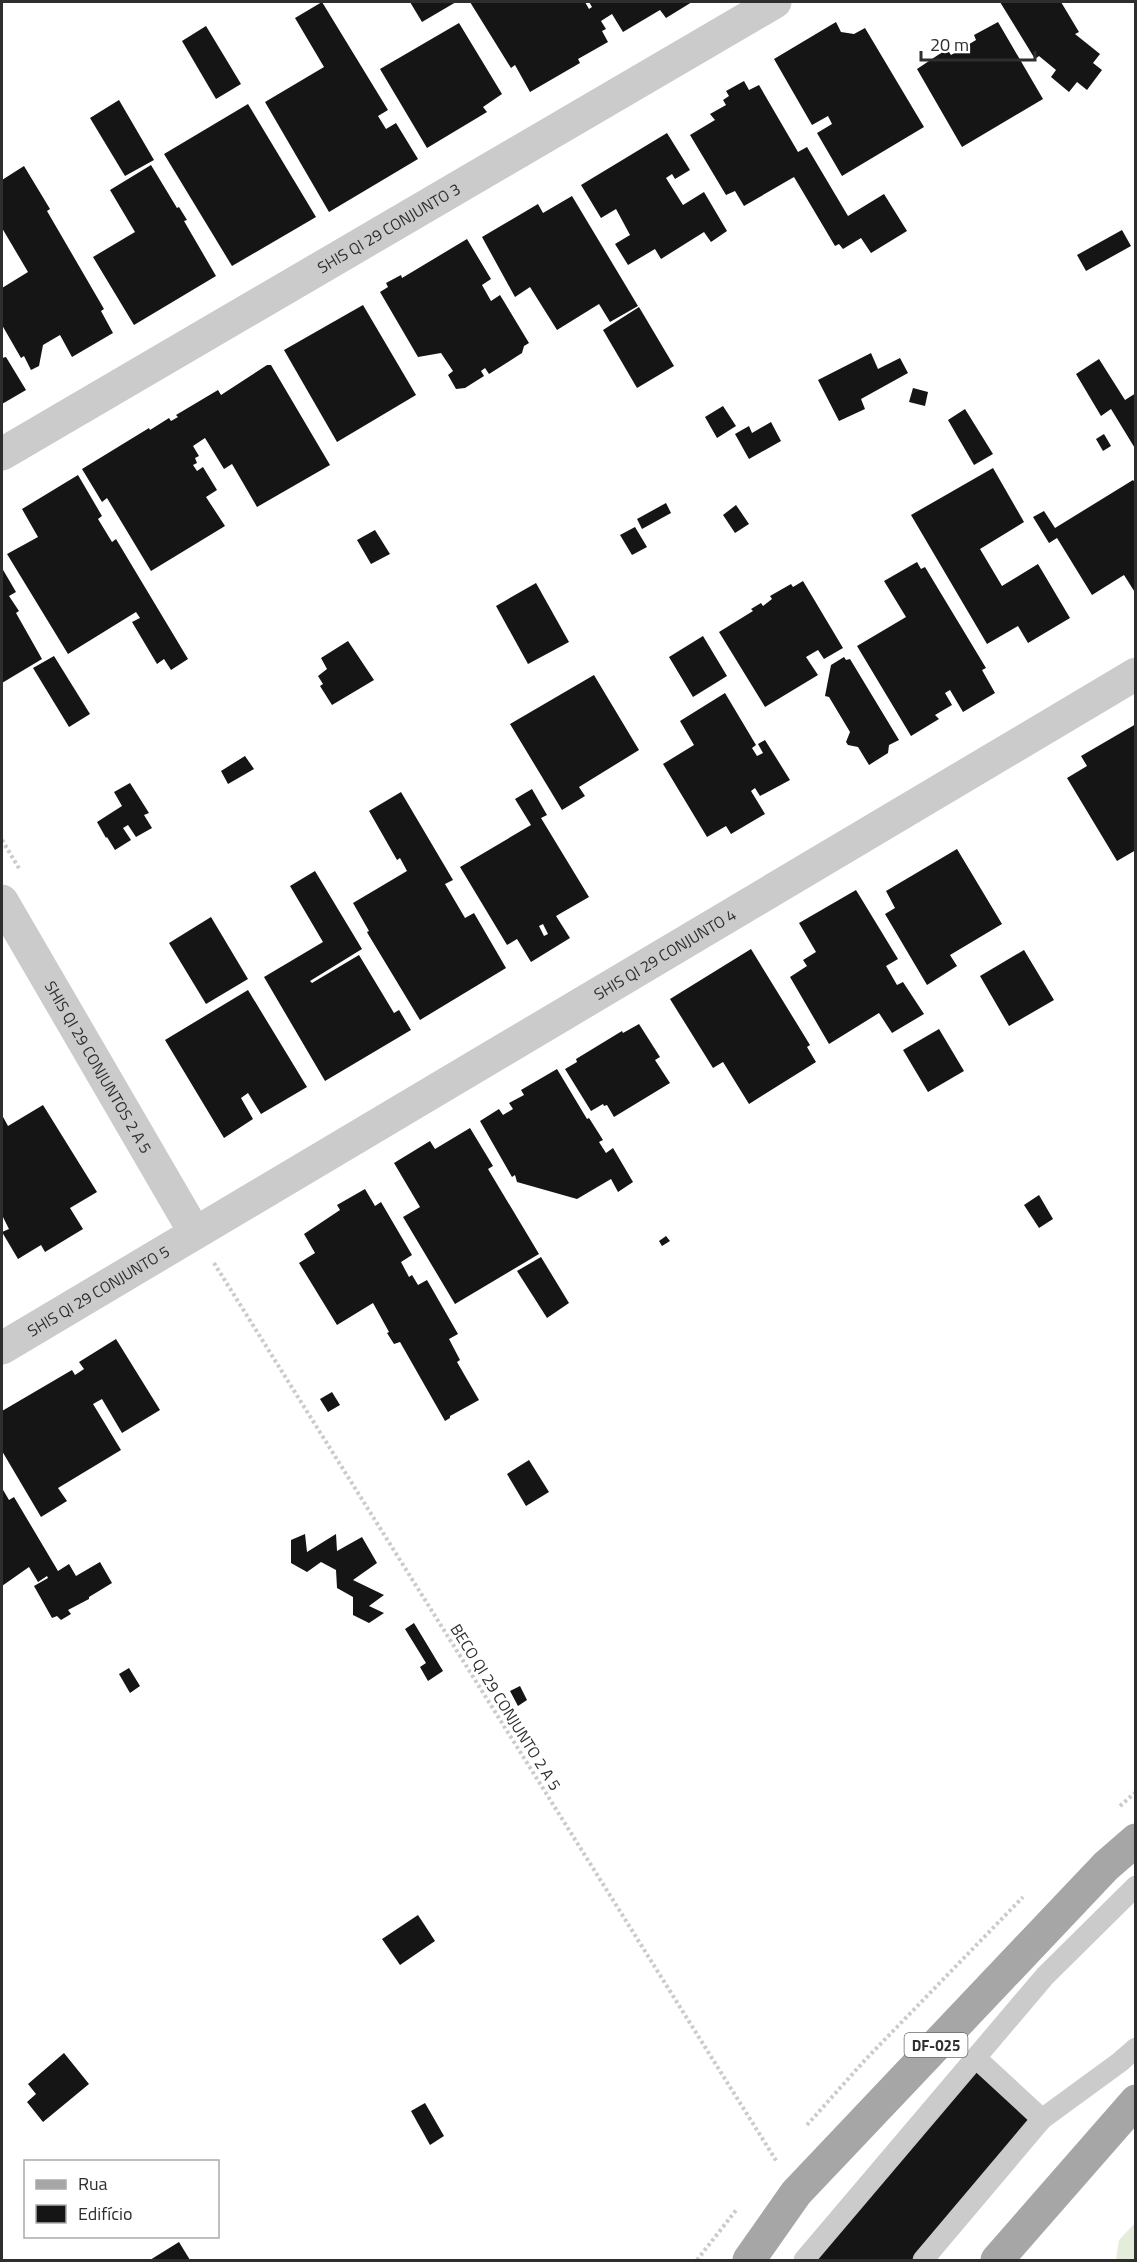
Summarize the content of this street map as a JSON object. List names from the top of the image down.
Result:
{
  "streets": {
    "main road": ["DF-025"],
    "street": [
      "SHIS QI 29 CONJUNTO 3",
      "SHIS QI 29 CONJUNTO 4",
      "SHIS QI 29 CONJUNTOS 2 A 5",
      "SHIS QI 29 CONJUNTO 5"
    ],
    "path": ["BECO QI 29 CONJUNTO 2 A 5"]
  },
  "crossings": [
    ["SHIS QI 29 CONJUNTO 4", "SHIS QI 29 CONJUNTOS 2 A 5"],
    ["SHIS QI 29 CONJUNTO 4", "SHIS QI 29 CONJUNTO 5"],
    ["SHIS QI 29 CONJUNTO 4", "BECO QI 29 CONJUNTO 2 A 5"],
    ["SHIS QI 29 CONJUNTOS 2 A 5", "SHIS QI 29 CONJUNTO 5"],
    ["SHIS QI 29 CONJUNTOS 2 A 5", "BECO QI 29 CONJUNTO 2 A 5"],
    ["SHIS QI 29 CONJUNTO 5", "BECO QI 29 CONJUNTO 2 A 5"],
    ["BECO QI 29 CONJUNTO 2 A 5", "DF-025"]
  ],
  "legend": ["Rua", "Edifício"],
  "scale_bar": "20 m"
}
